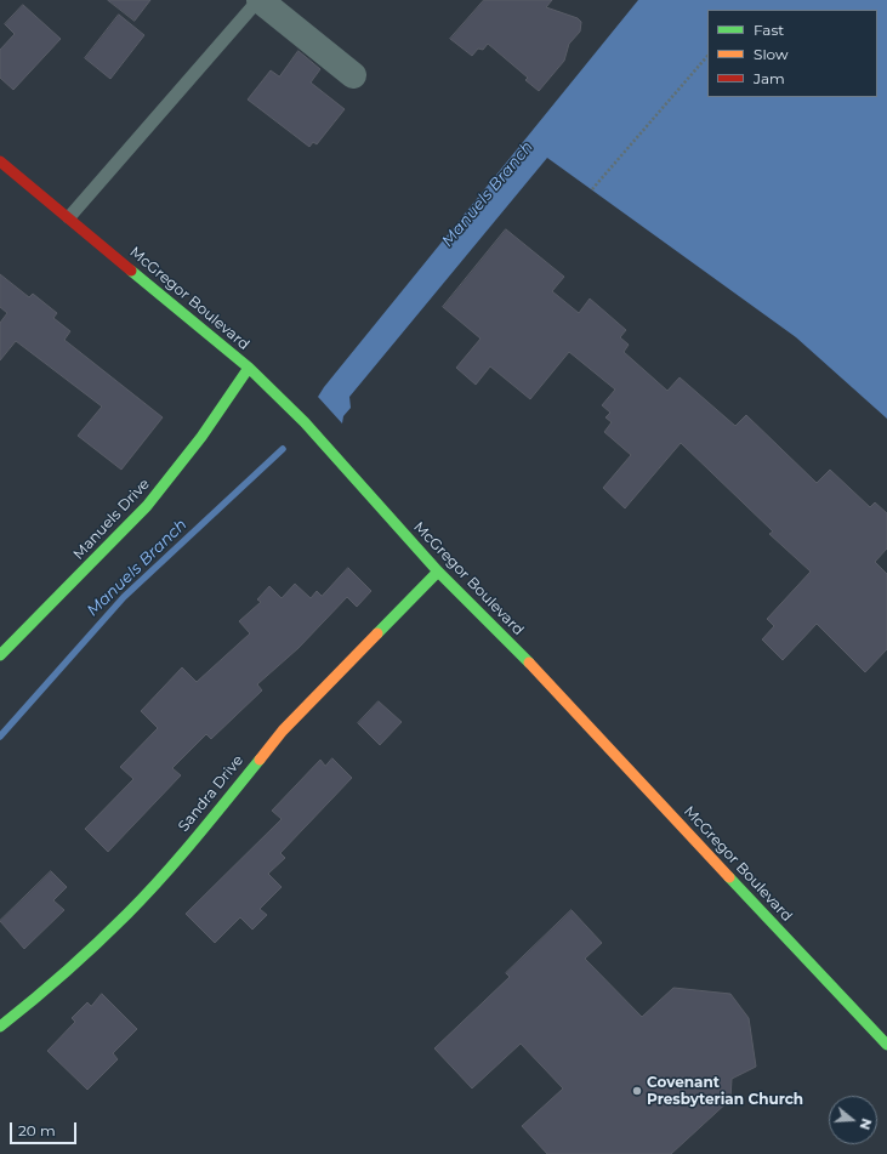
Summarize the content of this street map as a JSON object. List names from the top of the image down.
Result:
{
  "streets": {
    "main road": ["McGregor Boulevard", "Manuels Drive", "Sandra Drive"]
  },
  "crossings": [
    ["McGregor Boulevard", "Manuels Drive"],
    ["McGregor Boulevard", "Sandra Drive"]
  ],
  "water": ["Manuels Branch"],
  "places": ["Covenant Presbyterian Church"],
  "legend": ["Fast", "Slow", "Jam"],
  "scale_bar": "20 m",
  "north": "right"
}
